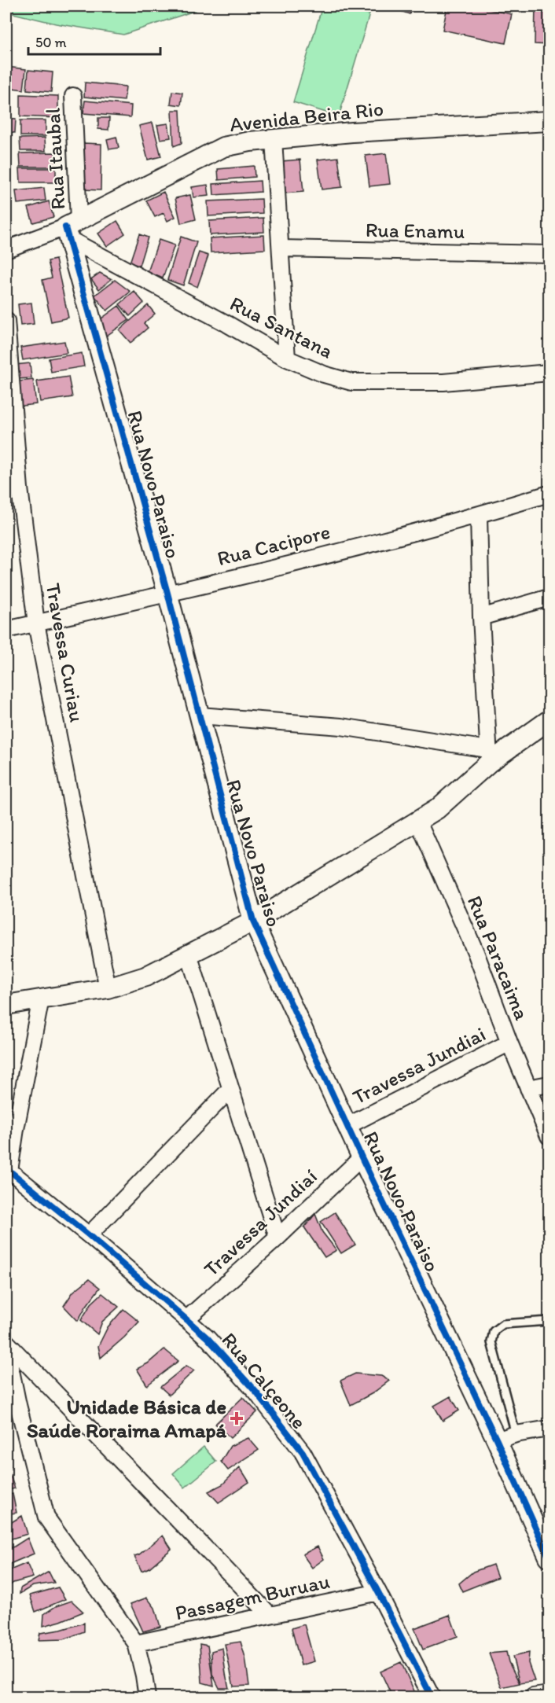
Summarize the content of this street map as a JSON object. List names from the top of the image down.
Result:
{
  "streets": {
    "street": [
      "Avenida Beira Rio",
      "Rua Itaubal",
      "Rua Enamu",
      "Rua Santana",
      "Rua Novo Paraiso",
      "Rua Cacipore",
      "Travessa Curiau",
      "Rua Paracaima",
      "Travessa Jundiai",
      "Travessa Jundiaí",
      "Rua Calçeone",
      "Passagem Buruau"
    ]
  },
  "crossings": [
    ["Avenida Beira Rio", "Rua Itaubal"],
    ["Avenida Beira Rio", "Rua Santana"],
    ["Avenida Beira Rio", "Rua Novo Paraiso"],
    ["Rua Itaubal", "Rua Santana"],
    ["Rua Itaubal", "Rua Novo Paraiso"],
    ["Rua Santana", "Rua Novo Paraiso"],
    ["Rua Novo Paraiso", "Rua Cacipore"],
    ["Rua Novo Paraiso", "Travessa Jundiai"],
    ["Rua Novo Paraiso", "Travessa Jundiaí"],
    ["Rua Cacipore", "Travessa Curiau"],
    ["Rua Paracaima", "Travessa Jundiai"],
    ["Travessa Jundiaí", "Rua Calçeone"],
    ["Rua Calçeone", "Passagem Buruau"]
  ],
  "places": {
    "health": ["Unidade Básica de Saúde Roraima Amapá"]
  },
  "scale_bar": "50 m"
}
